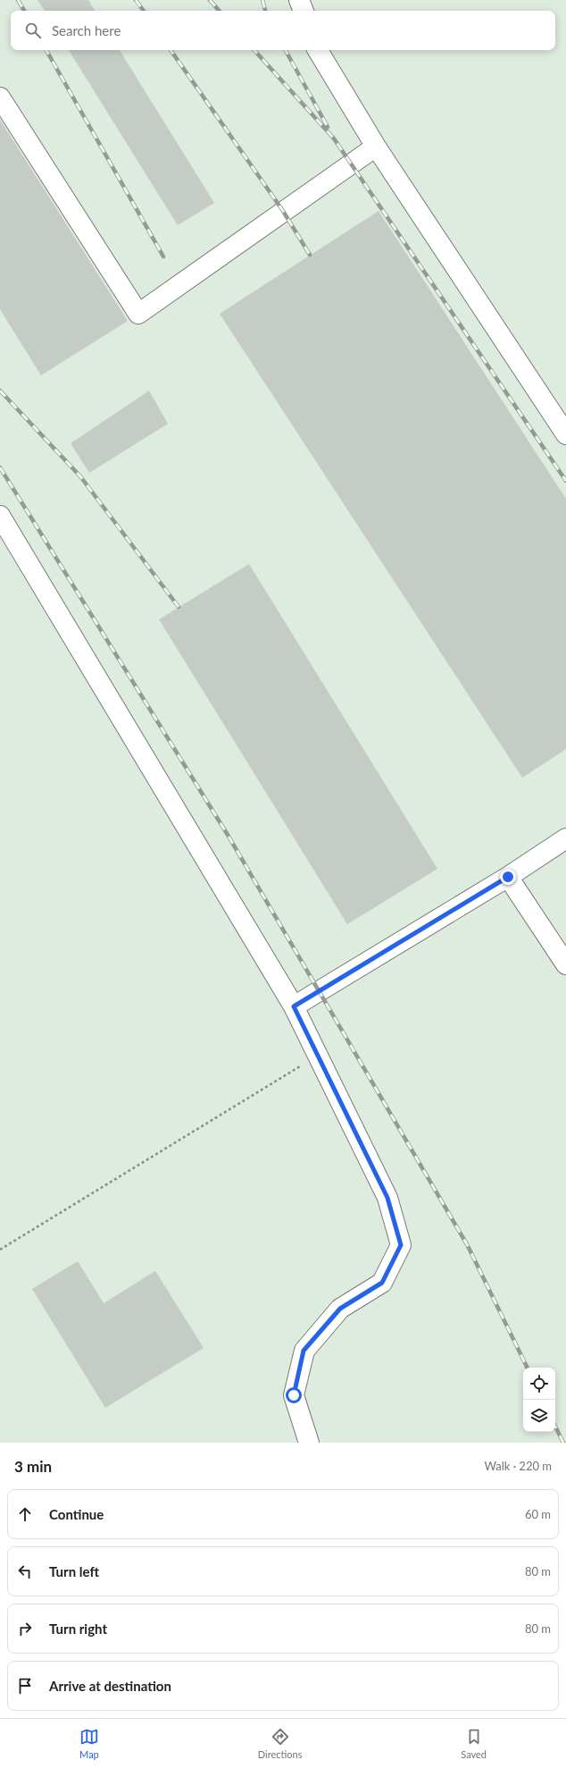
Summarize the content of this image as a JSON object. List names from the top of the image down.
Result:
{
  "page": {
    "search": "Search here",
    "heading": ["3 min", "Walk · 220 m"],
    "list": [
      ["Continue", "60 m"],
      ["Turn left", "80 m"],
      ["Turn right", "80 m"],
      "Arrive at destination"
    ],
    "nav": ["Map", "Directions", "Saved"]
  }
}
